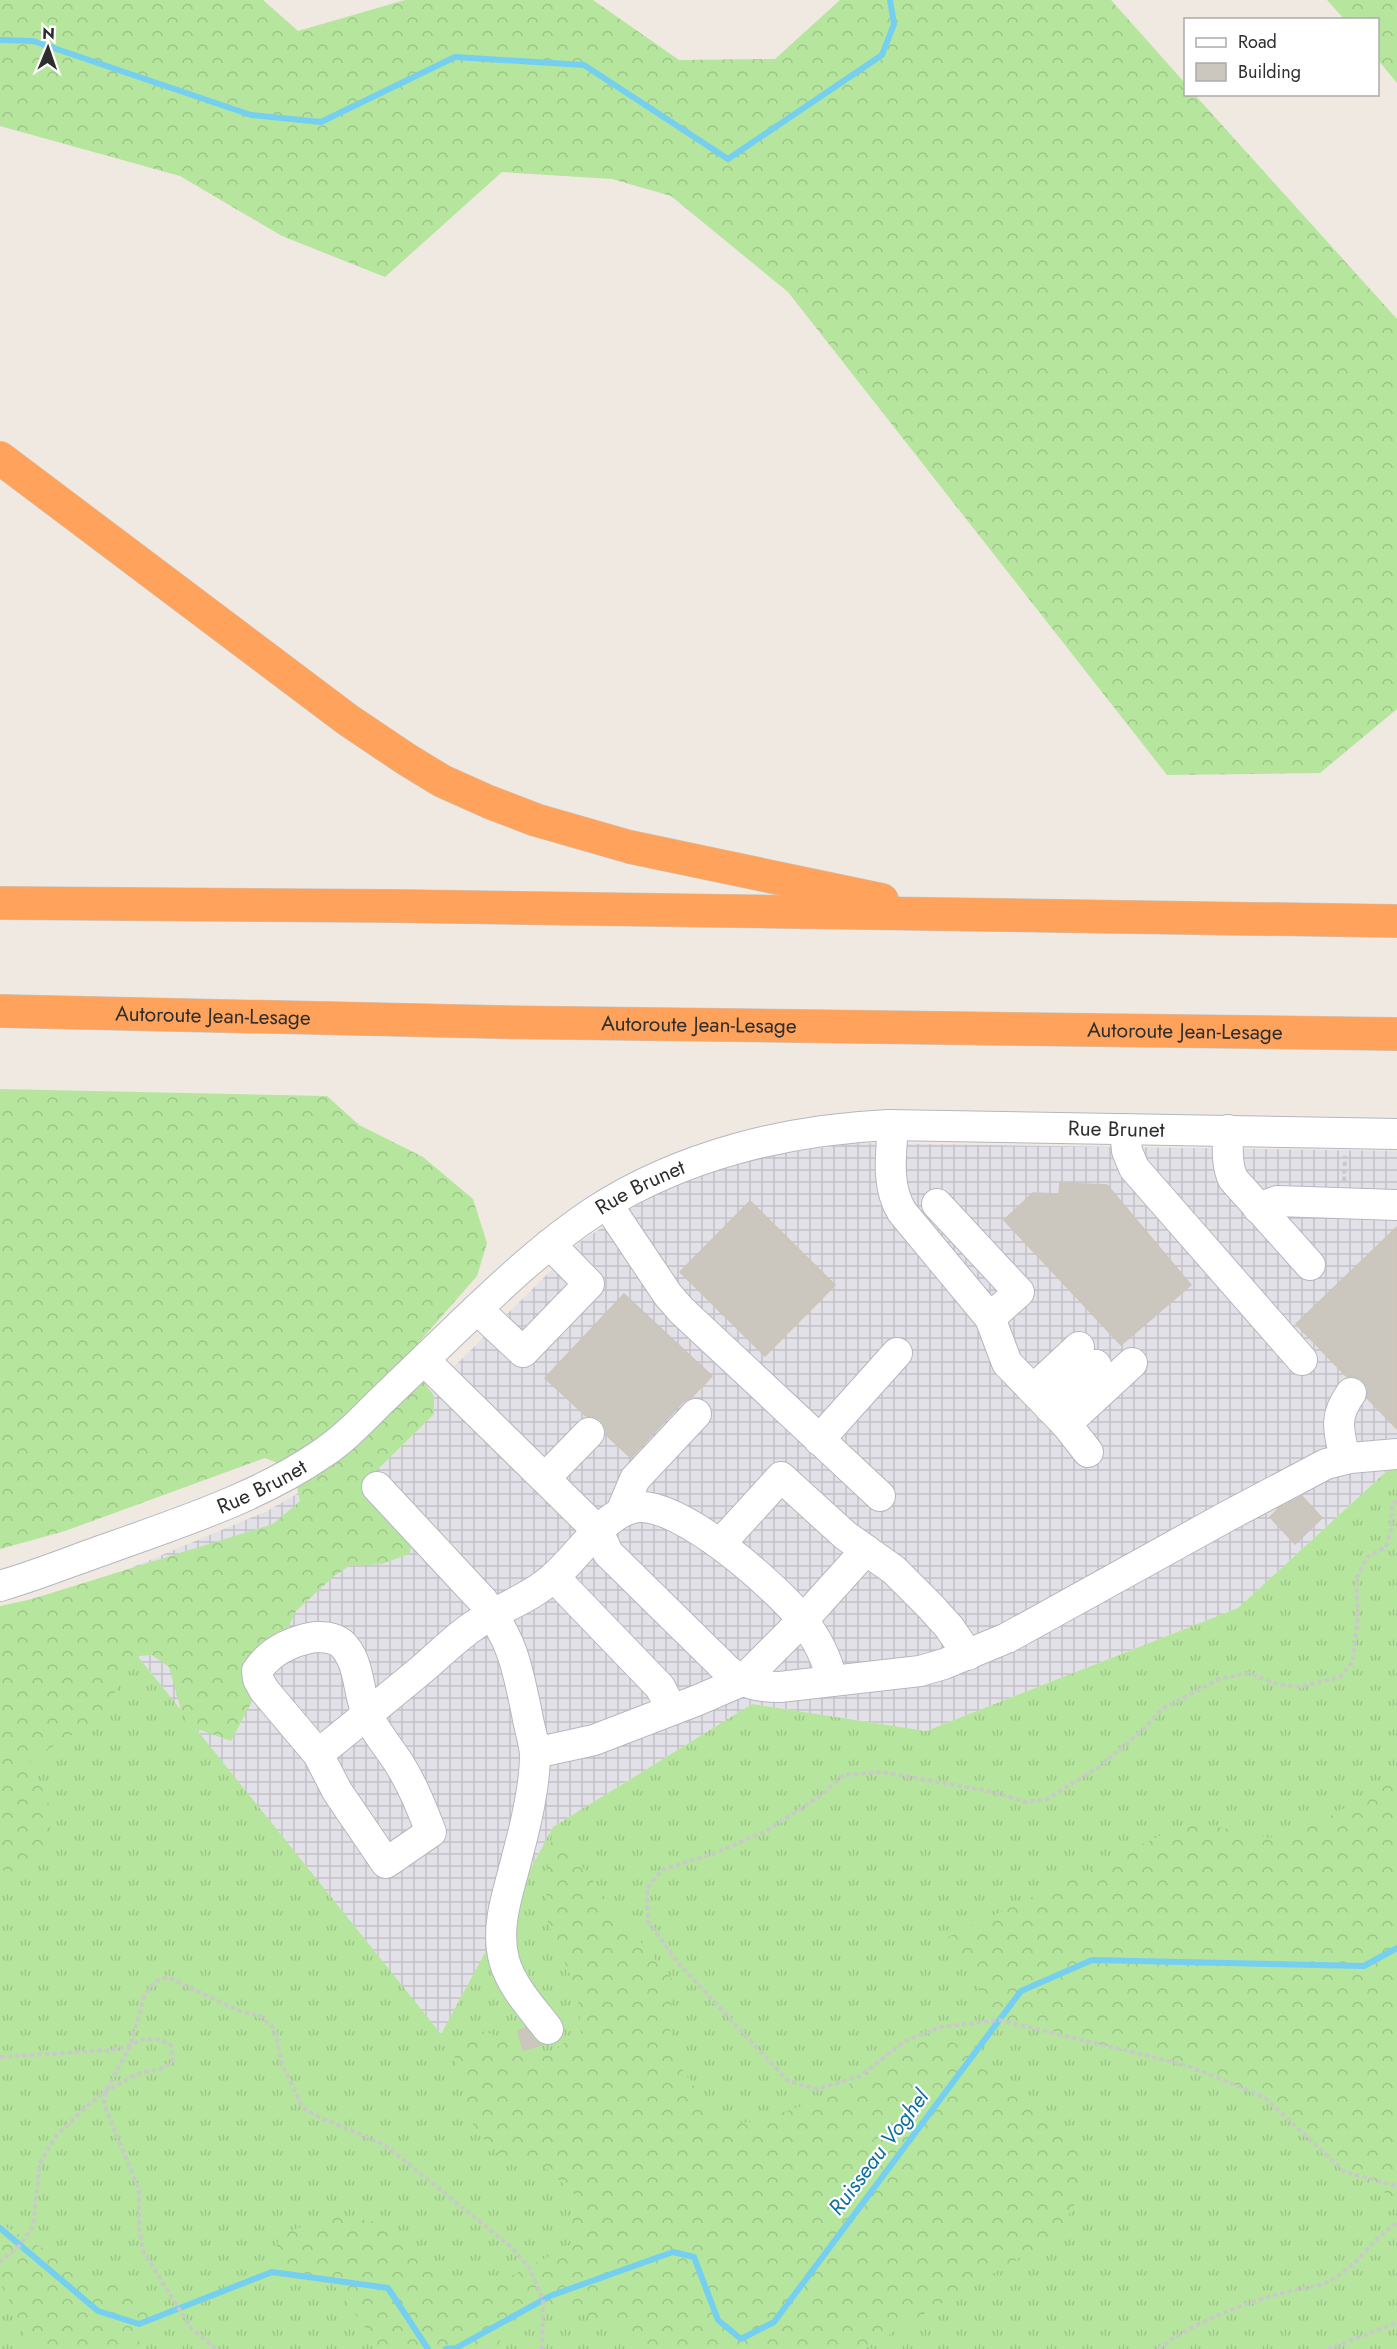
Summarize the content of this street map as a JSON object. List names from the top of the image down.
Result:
{
  "streets": {
    "highway": ["Autoroute Jean-Lesage"],
    "street": ["Rue Brunet"]
  },
  "water": ["Ruisseau Voghel"],
  "legend": ["Road", "Building"],
  "north": "top"
}
